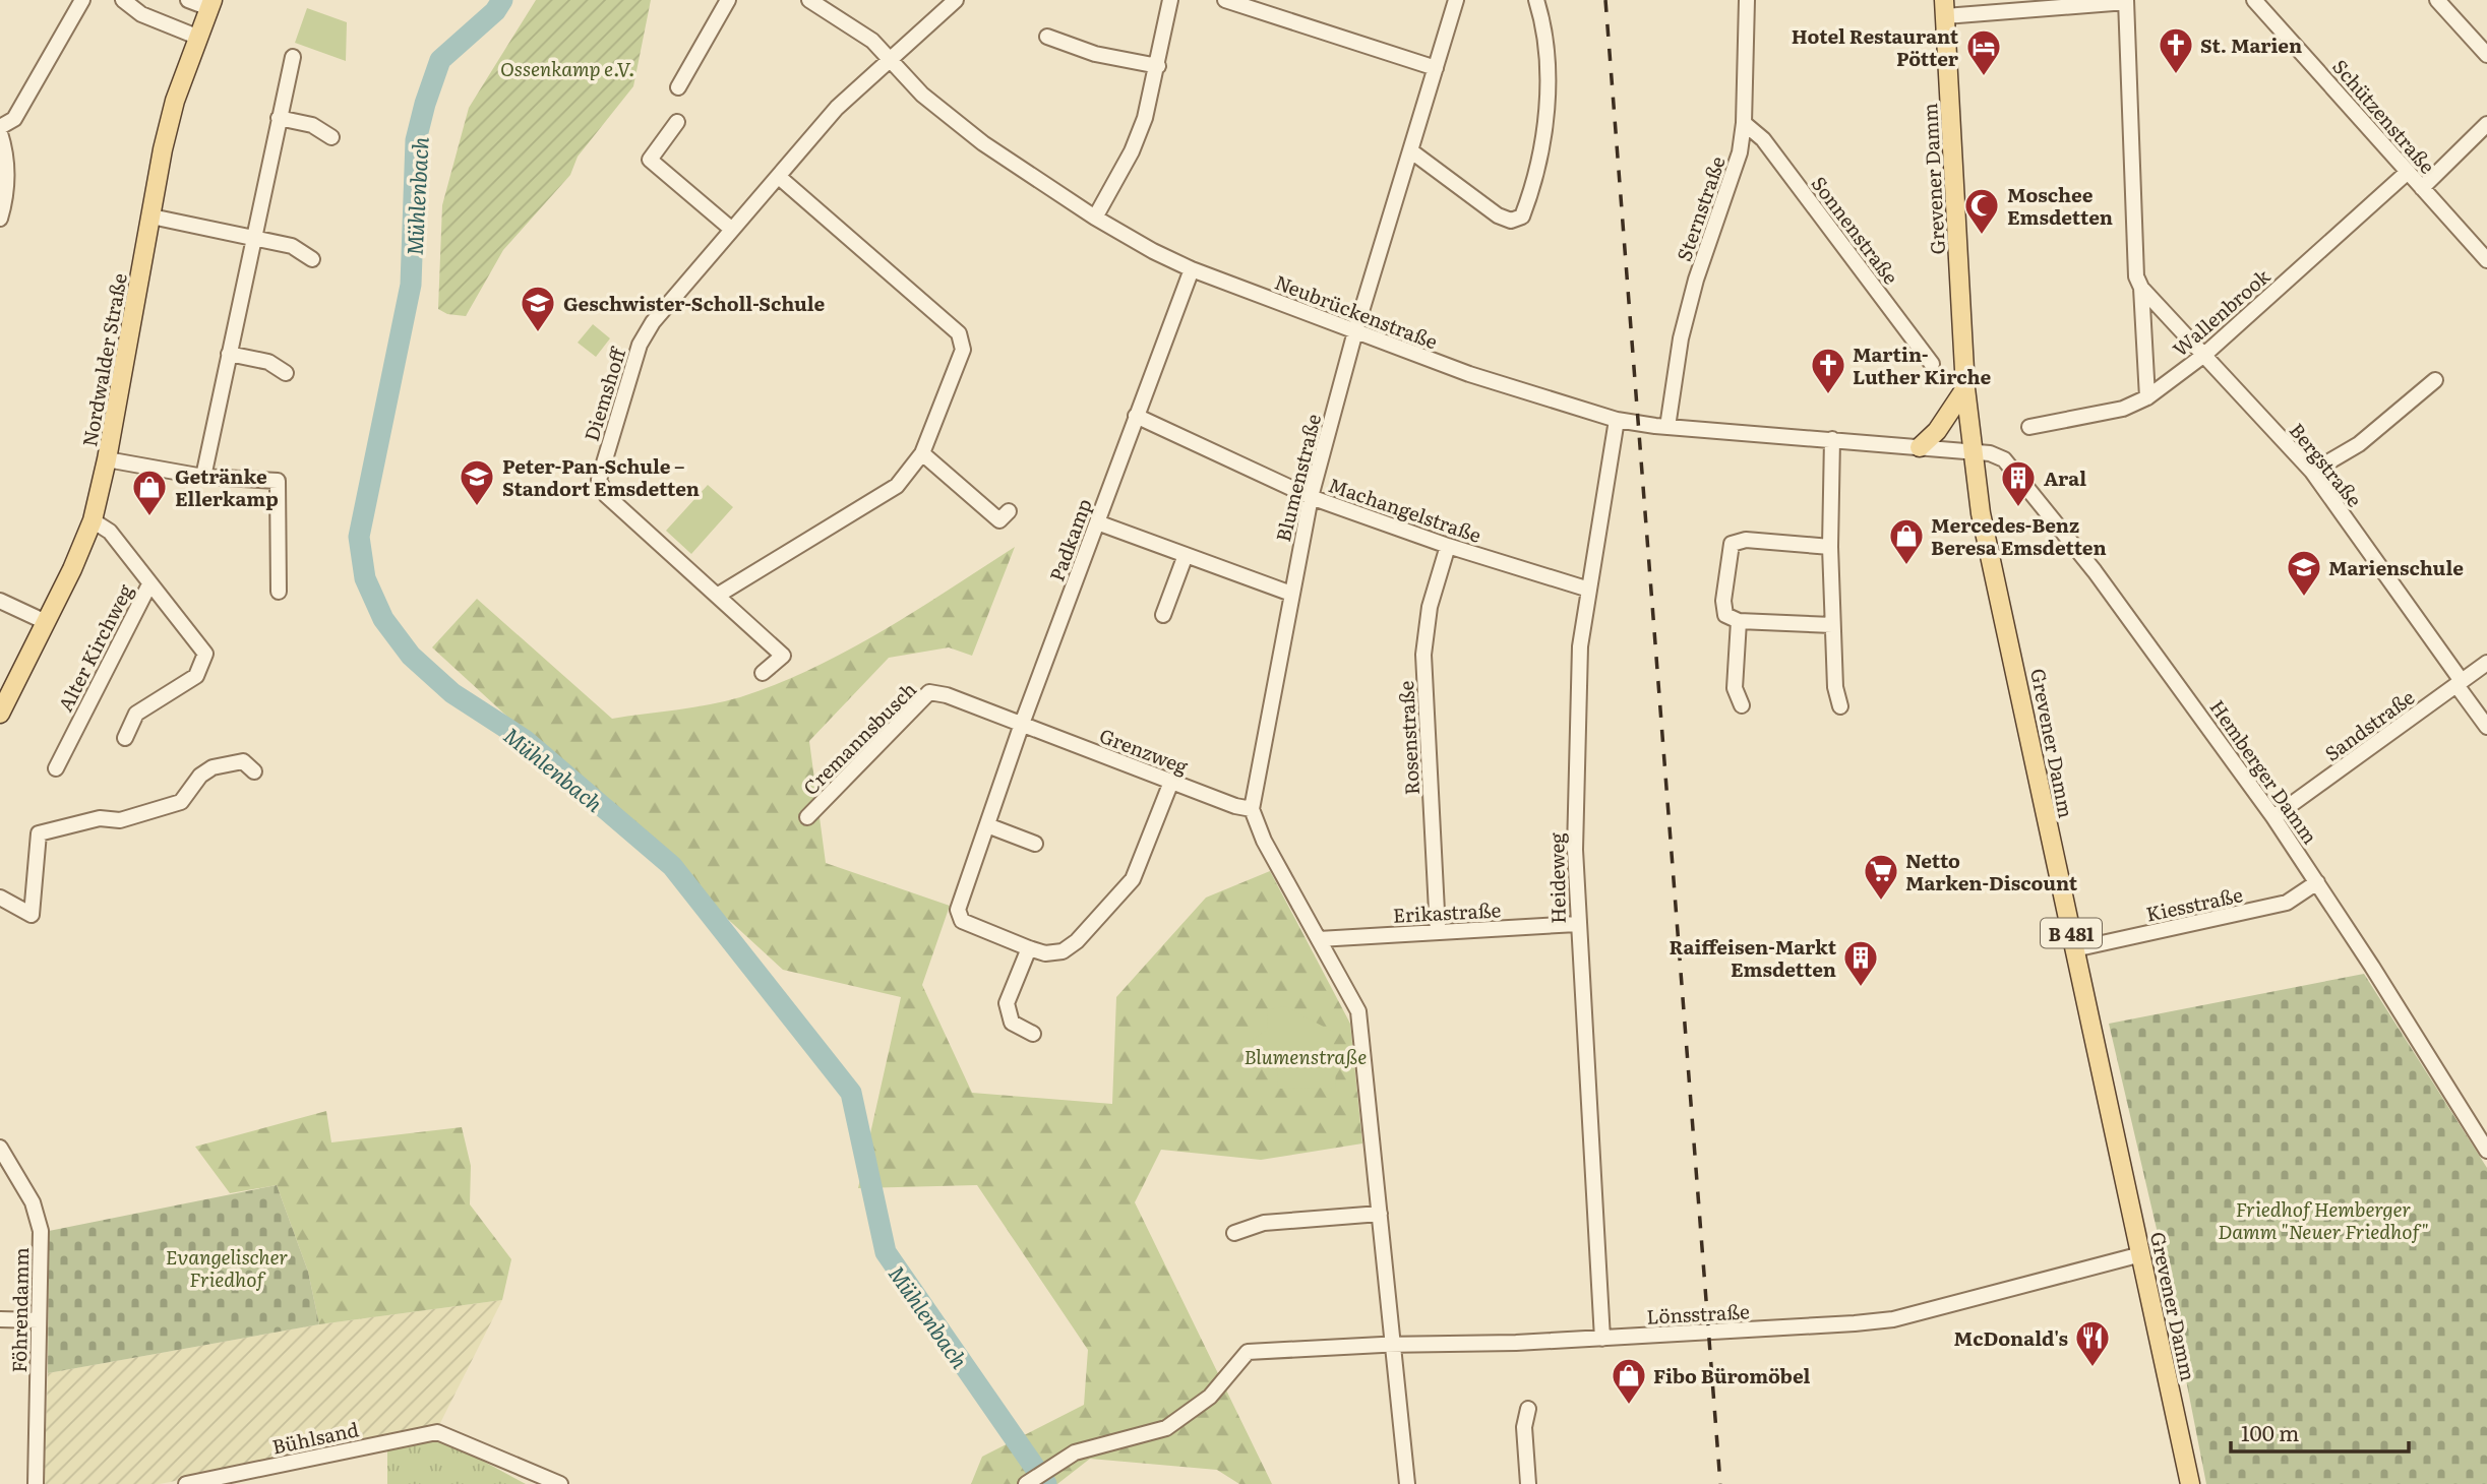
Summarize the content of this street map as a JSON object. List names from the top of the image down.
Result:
{
  "streets": {
    "main road": ["Grevener Damm", "Nordwalder Straße", "B 481"],
    "street": [
      "Schützenstraße",
      "Sternstraße",
      "Sonnenstraße",
      "Neubrückenstraße",
      "Wallenbrook",
      "Diemshoff",
      "Bergstraße",
      "Blumenstraße",
      "Machangelstraße",
      "Padkamp",
      "Alter Kirchweg",
      "Sandstraße",
      "Cremannsbusch",
      "Rosenstraße",
      "Grenzweg",
      "Hemberger Damm",
      "Heideweg",
      "Kiesstraße",
      "Erikastraße",
      "Föhrendamm",
      "Lönsstraße",
      "Bühlsand"
    ]
  },
  "crossings": [
    ["Schützenstraße", "Wallenbrook"],
    ["Grevener Damm", "Neubrückenstraße"],
    ["Grevener Damm", "Hemberger Damm"],
    ["Grevener Damm", "Kiesstraße"],
    ["Grevener Damm", "Lönsstraße"],
    ["Sternstraße", "Sonnenstraße"],
    ["Sternstraße", "Neubrückenstraße"],
    ["Neubrückenstraße", "Diemshoff"],
    ["Neubrückenstraße", "Blumenstraße"],
    ["Neubrückenstraße", "Padkamp"],
    ["Neubrückenstraße", "Hemberger Damm"],
    ["Neubrückenstraße", "Heideweg"],
    ["Wallenbrook", "Bergstraße"],
    ["Nordwalder Straße", "Alter Kirchweg"],
    ["Bergstraße", "Sandstraße"],
    ["Blumenstraße", "Machangelstraße"],
    ["Blumenstraße", "Grenzweg"],
    ["Machangelstraße", "Padkamp"],
    ["Machangelstraße", "Rosenstraße"],
    ["Machangelstraße", "Heideweg"],
    ["Padkamp", "Cremannsbusch"],
    ["Padkamp", "Grenzweg"],
    ["Sandstraße", "Hemberger Damm"],
    ["Cremannsbusch", "Grenzweg"],
    ["Rosenstraße", "Erikastraße"],
    ["Hemberger Damm", "Kiesstraße"],
    ["Heideweg", "Erikastraße"],
    ["Heideweg", "Lönsstraße"]
  ],
  "water": ["Mühlenbach"],
  "parks": [
    "Ossenkamp e.V.",
    "Blumenstraße",
    "Friedhof Hemberger Damm \"Neuer Friedhof\"",
    "Evangelischer Friedhof"
  ],
  "places": {
    "church": ["St. Marien", "Martin- Luther Kirche"],
    "hotel": ["Hotel Restaurant Pötter"],
    "mosque": ["Moschee Emsdetten"],
    "school or university": ["Geschwister-Scholl-Schule", "Peter-Pan-Schule – Standort Emsdetten", "Marienschule"],
    "building": ["Aral", "Raiffeisen-Markt Emsdetten"],
    "shop": ["Getränke Ellerkamp", "Mercedes-Benz Beresa Emsdetten", "Fibo Büromöbel"],
    "supermarket": ["Netto Marken-Discount"],
    "restaurant": ["McDonald's"]
  },
  "scale_bar": "100 m"
}
